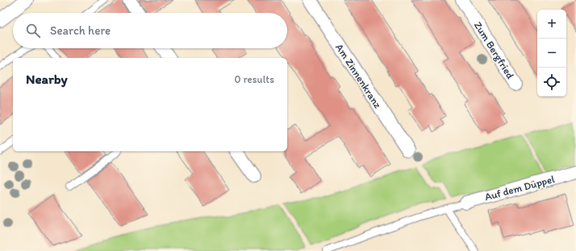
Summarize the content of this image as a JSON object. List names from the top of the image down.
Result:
{
  "streets": {
    "street": ["Zum Bergfried", "Am Zinnenkranz", "Auf dem Düppel"]
  },
  "page": {
    "map_buttons": ["+", "−"],
    "search": "Search here",
    "heading": ["Nearby", "0 results"]
  }
}
